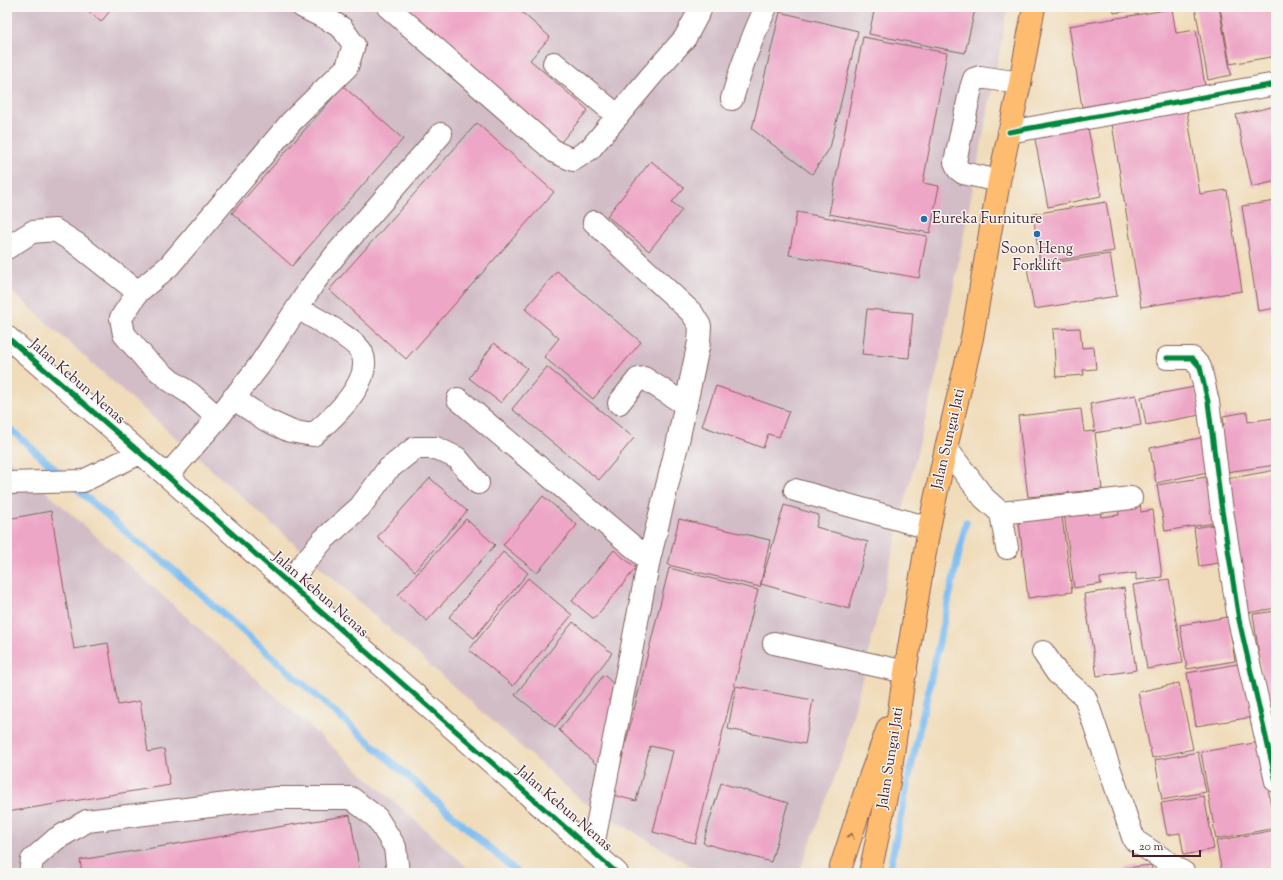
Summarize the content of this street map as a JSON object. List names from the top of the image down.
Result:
{
  "streets": {
    "main road": ["Jalan Sungai Jati"],
    "street": ["Jalan Kebun Nenas"]
  },
  "places": ["Eureka Furniture", "Soon Heng Forklift"],
  "scale_bar": "20 m"
}
